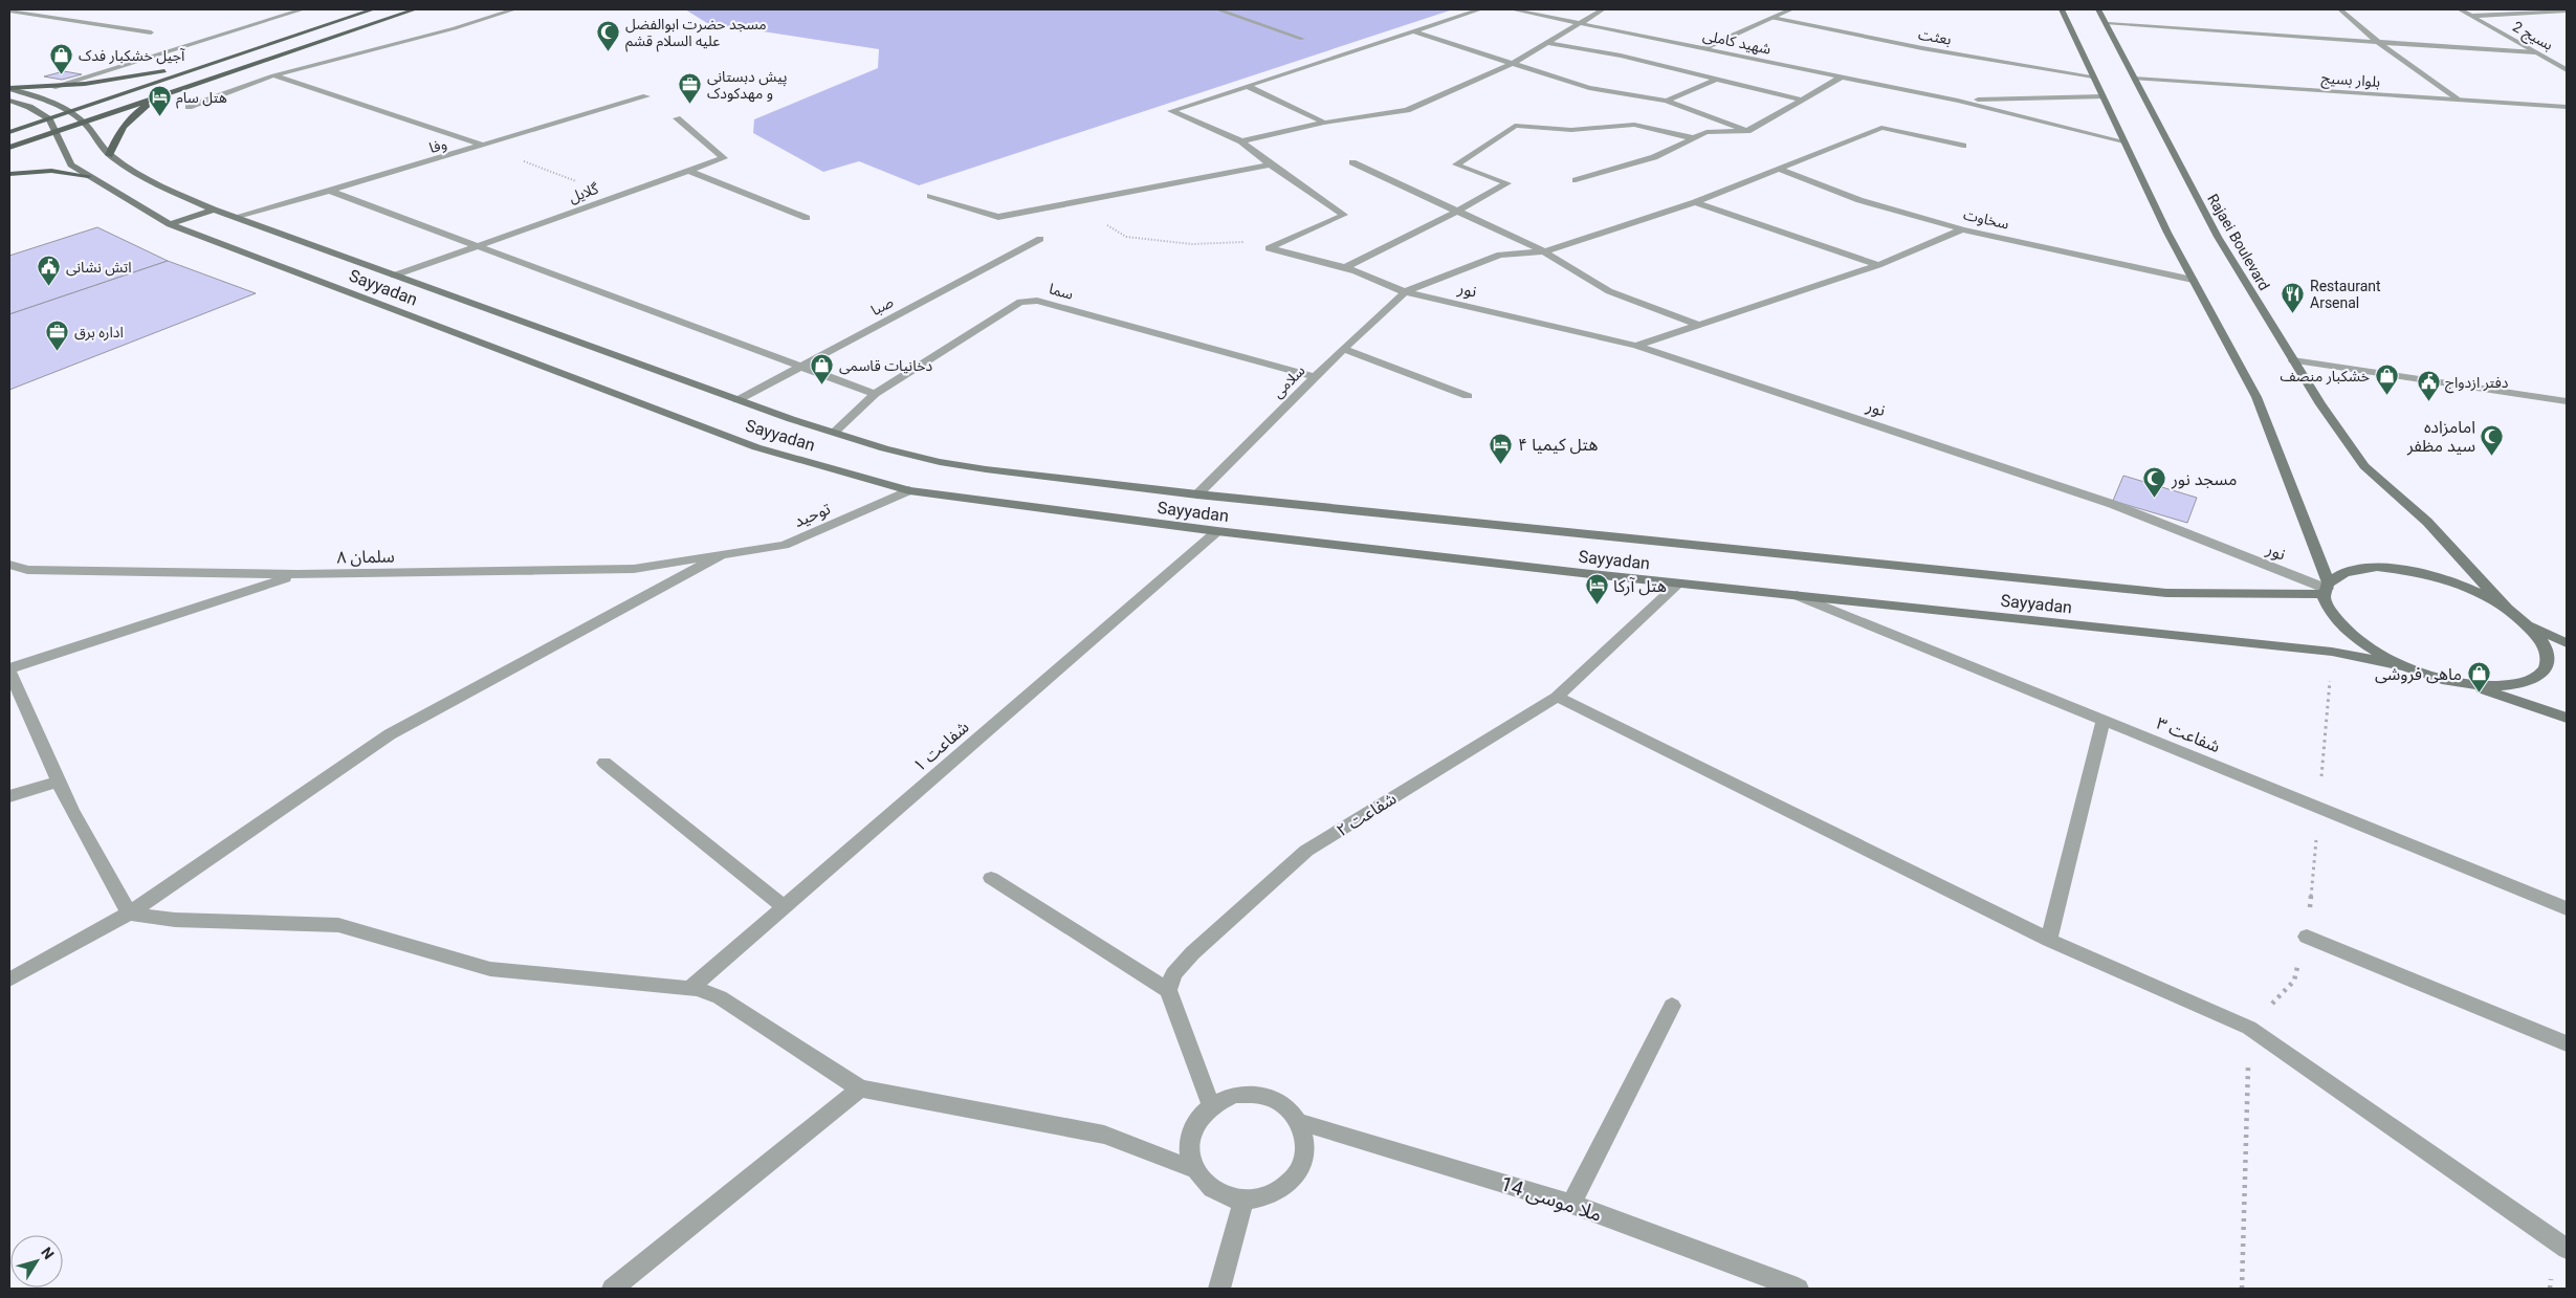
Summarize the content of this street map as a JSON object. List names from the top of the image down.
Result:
{
  "streets": {
    "main road": ["Rajaei Boulevard", "Sayyadan"],
    "street": [
      "بسیج 2",
      "بعثت",
      "شهید کاملی",
      "بلوار بسیج",
      "وفا",
      "گلایل",
      "سخاوت",
      "نور",
      "سما",
      "صبا",
      "سلامی",
      "توحید",
      "سلمان ۸",
      "شفاعت ۳",
      "شفاعت ۱",
      "شفاعت ۲",
      "ملا موسی 14"
    ]
  },
  "crossings": [
    ["بلوار بسیج", "Rajaei Boulevard"],
    ["وفا", "Sayyadan"],
    ["گلایل", "Sayyadan"],
    ["Sayyadan", "نور"],
    ["Sayyadan", "سما"],
    ["Sayyadan", "صبا"],
    ["Sayyadan", "سلامی"],
    ["Sayyadan", "توحید"],
    ["Sayyadan", "شفاعت ۳"],
    ["Sayyadan", "شفاعت ۱"],
    ["Sayyadan", "شفاعت ۲"],
    ["نور", "سلامی"],
    ["سما", "سلامی"],
    ["توحید", "سلمان ۸"]
  ],
  "places": {
    "mosque": ["مسجد حضرت ابوالفضل علیه السلام قشم", "امامزاده سید مظفر", "مسجد نور"],
    "shop": [
      "آجیل خشکبار فدک",
      "دخانیات قاسمی",
      "خشکبار منصف",
      "ماهی فروشی"
    ],
    "office": ["پیش دبستانی و مهدکودک", "اداره برق"],
    "hotel": ["هتل سام", "هتل کیمیا ۴", "هتل آرکا"],
    "public building": ["اتش نشانى", "دفتر ازدواج"],
    "restaurant": ["Restaurant Arsenal"]
  },
  "north": "top right"
}
